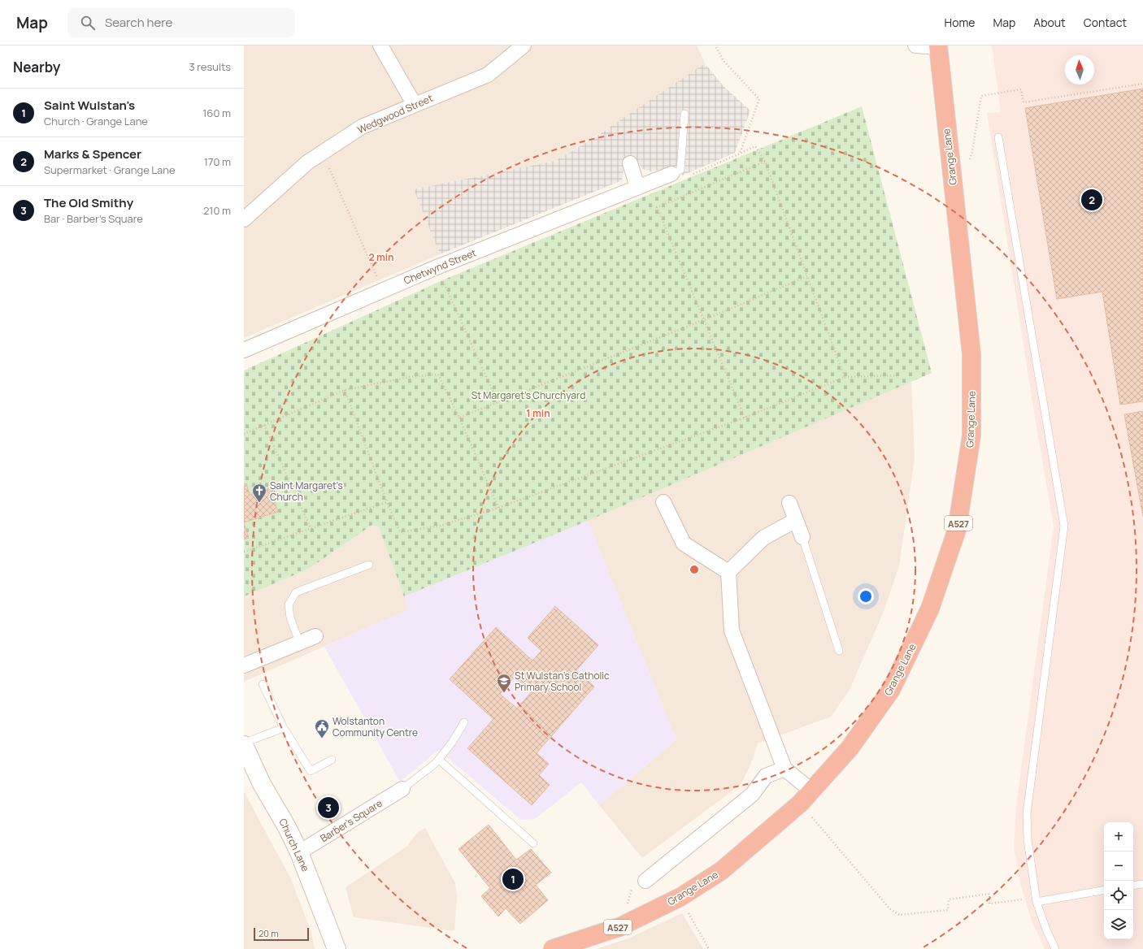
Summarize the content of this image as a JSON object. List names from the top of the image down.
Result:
{
  "streets": {
    "highway": ["Grange Lane", "A527"],
    "main road": ["Church Lane"],
    "street": ["Wedgwood Street", "Chetwynd Street", "Barber's Square"]
  },
  "crossings": [
    ["Barber's Square", "Church Lane"]
  ],
  "parks": ["St Margaret’s Churchyard"],
  "places": {
    "church": ["Saint Margaret's Church"],
    "school or university": ["St Wulstan's Catholic Primary School"],
    "public building": ["Wolstanton Community Centre"]
  },
  "scale_bar": "20 m",
  "north": "top",
  "page": {
    "header": "Map",
    "search": "Search here",
    "nav": [
      "Home",
      "Map",
      "About",
      "Contact"
    ],
    "heading": ["Nearby", "3 results"],
    "list": [
      {
        "mark": "1",
        "name": "Saint Wulstan's",
        "note": "Church · Grange Lane",
        "value": "160 m"
      },
      {
        "mark": "2",
        "name": "Marks & Spencer",
        "note": "Supermarket · Grange Lane",
        "value": "170 m"
      },
      {
        "mark": "3",
        "name": "The Old Smithy",
        "note": "Bar · Barber's Square",
        "value": "210 m"
      }
    ],
    "pins": ["2", "3", "1"],
    "map_buttons": ["+", "−"],
    "scale": "20 m"
  },
  "rings": ["2 min", "1 min"]
}
